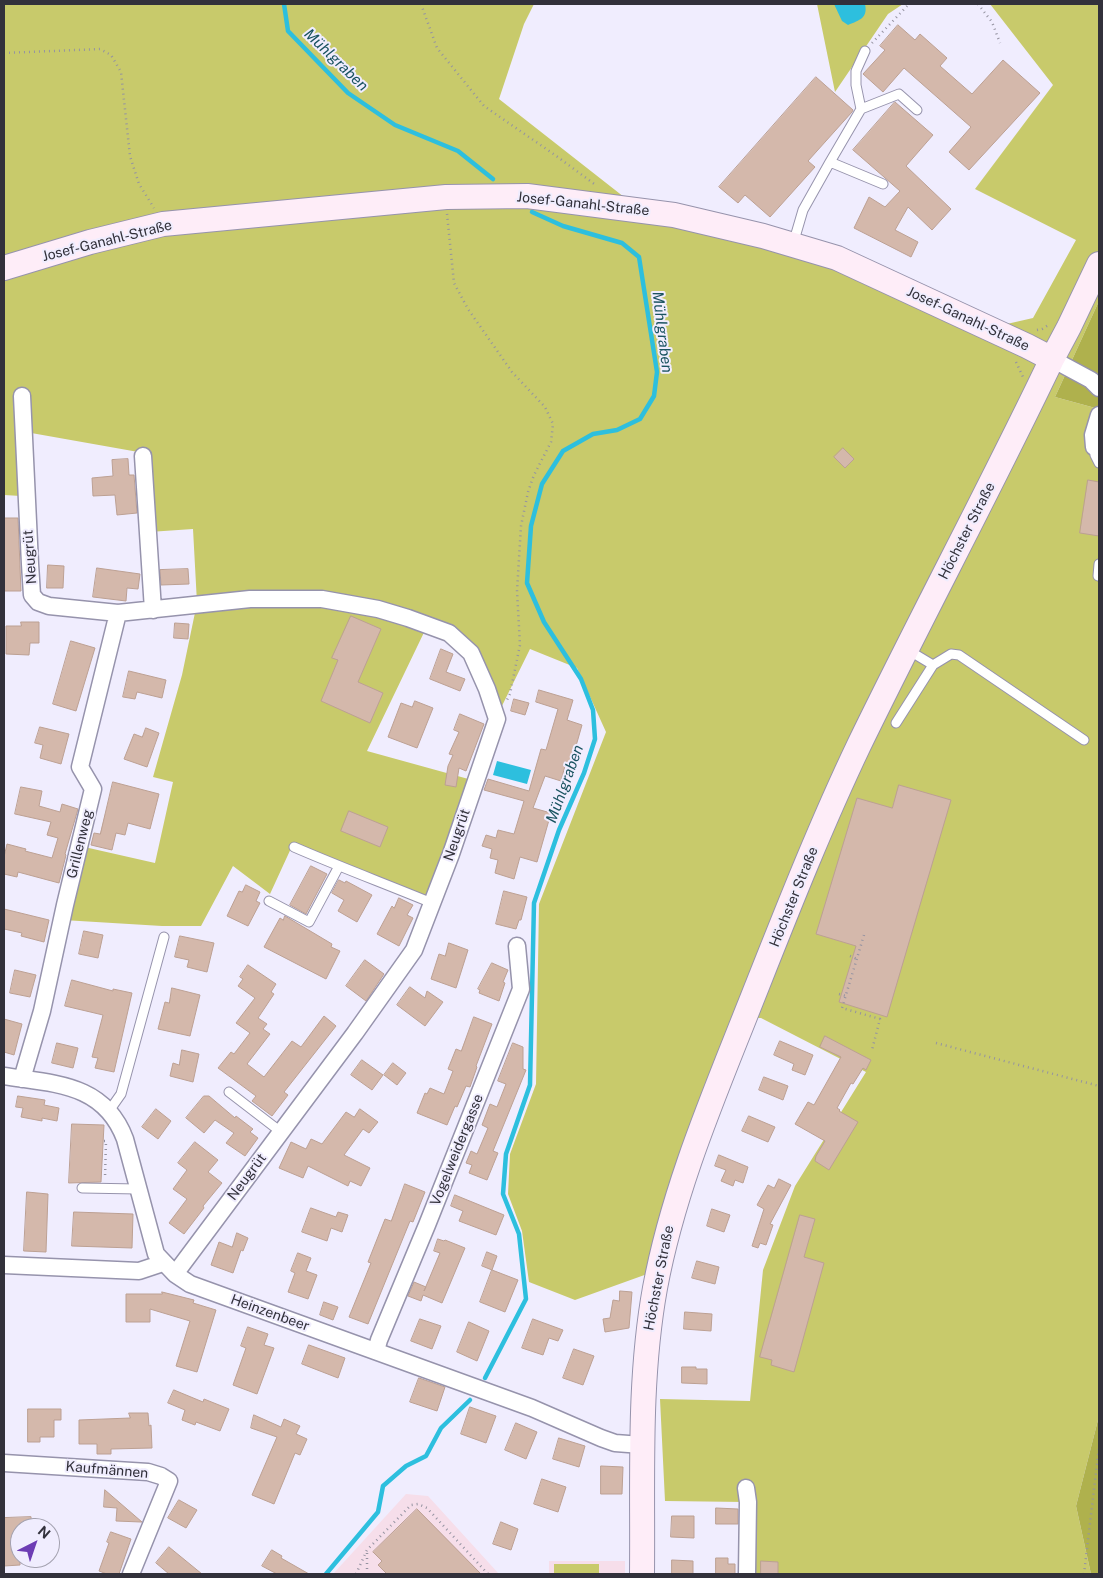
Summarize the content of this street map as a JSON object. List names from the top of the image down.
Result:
{
  "streets": {
    "main road": ["Josef-Ganahl-Straße", "Höchster Straße"],
    "street": [
      "Neugrüt",
      "Grillenweg",
      "Vogelweidergasse",
      "Heinzenbeer",
      "Kaufmännen"
    ]
  },
  "crossings": [
    ["Josef-Ganahl-Straße", "Höchster Straße"],
    ["Höchster Straße", "Heinzenbeer"],
    ["Neugrüt", "Grillenweg"],
    ["Neugrüt", "Heinzenbeer"],
    ["Vogelweidergasse", "Heinzenbeer"]
  ],
  "water": ["Mühlgraben"],
  "north": "top right"
}
